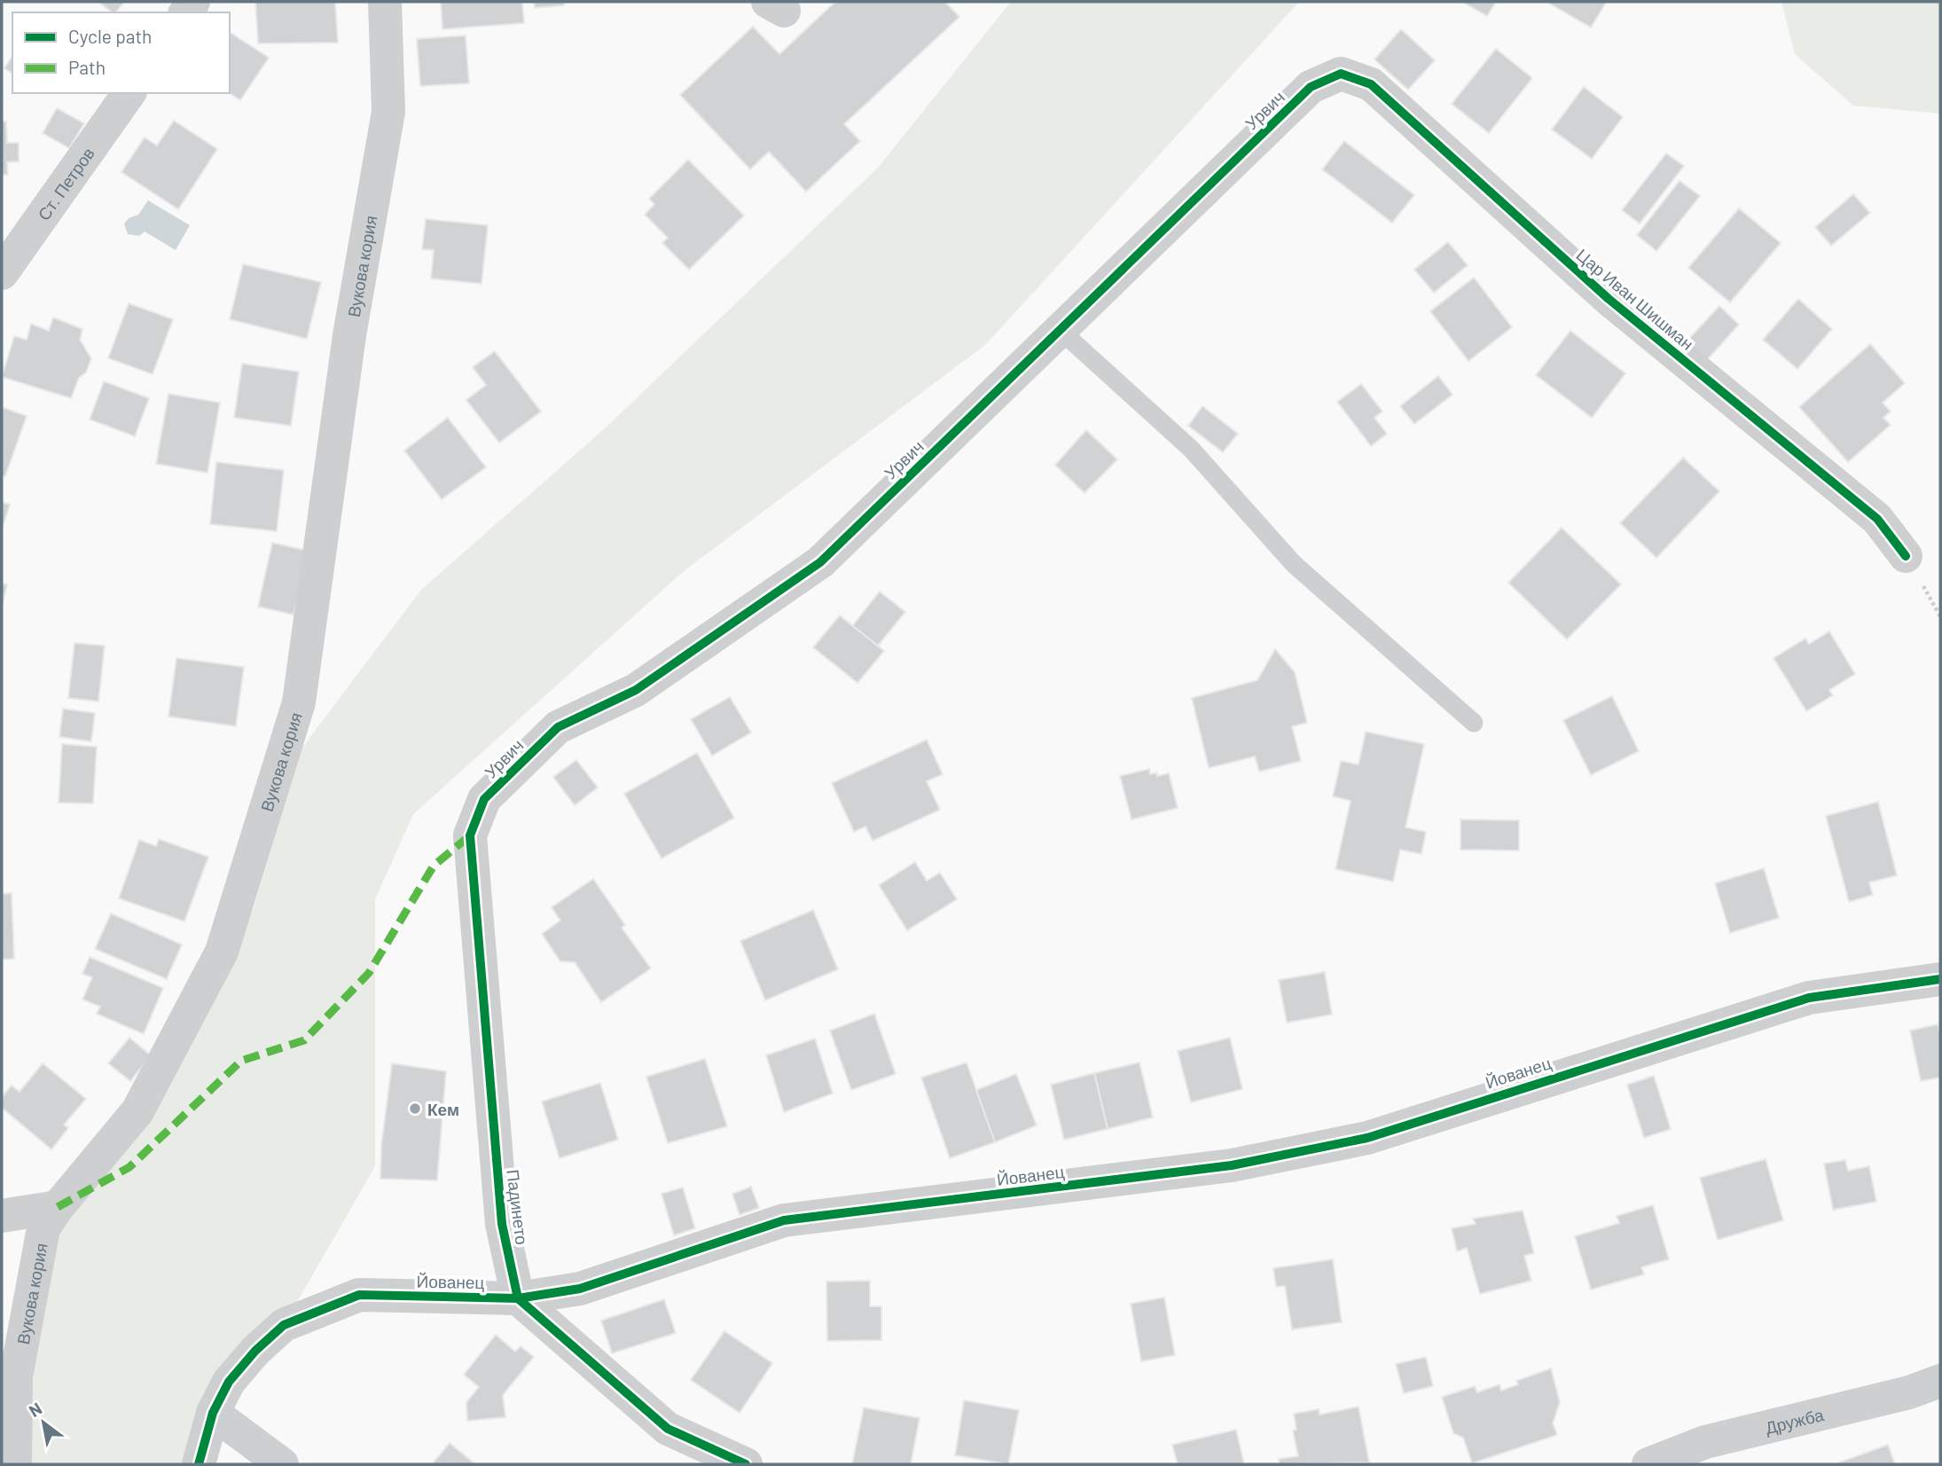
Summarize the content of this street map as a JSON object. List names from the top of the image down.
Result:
{
  "streets": {
    "street": [
      "Урвич",
      "Ст. Петров",
      "Вукова кория",
      "Цар Иван Шишман",
      "Йованец",
      "Падинето",
      "Дружба"
    ]
  },
  "crossings": [
    ["Урвич", "Цар Иван Шишман"],
    ["Урвич", "Падинето"],
    ["Йованец", "Падинето"]
  ],
  "places": ["Кем"],
  "legend": ["Cycle path", "Path"],
  "north": "top left"
}
